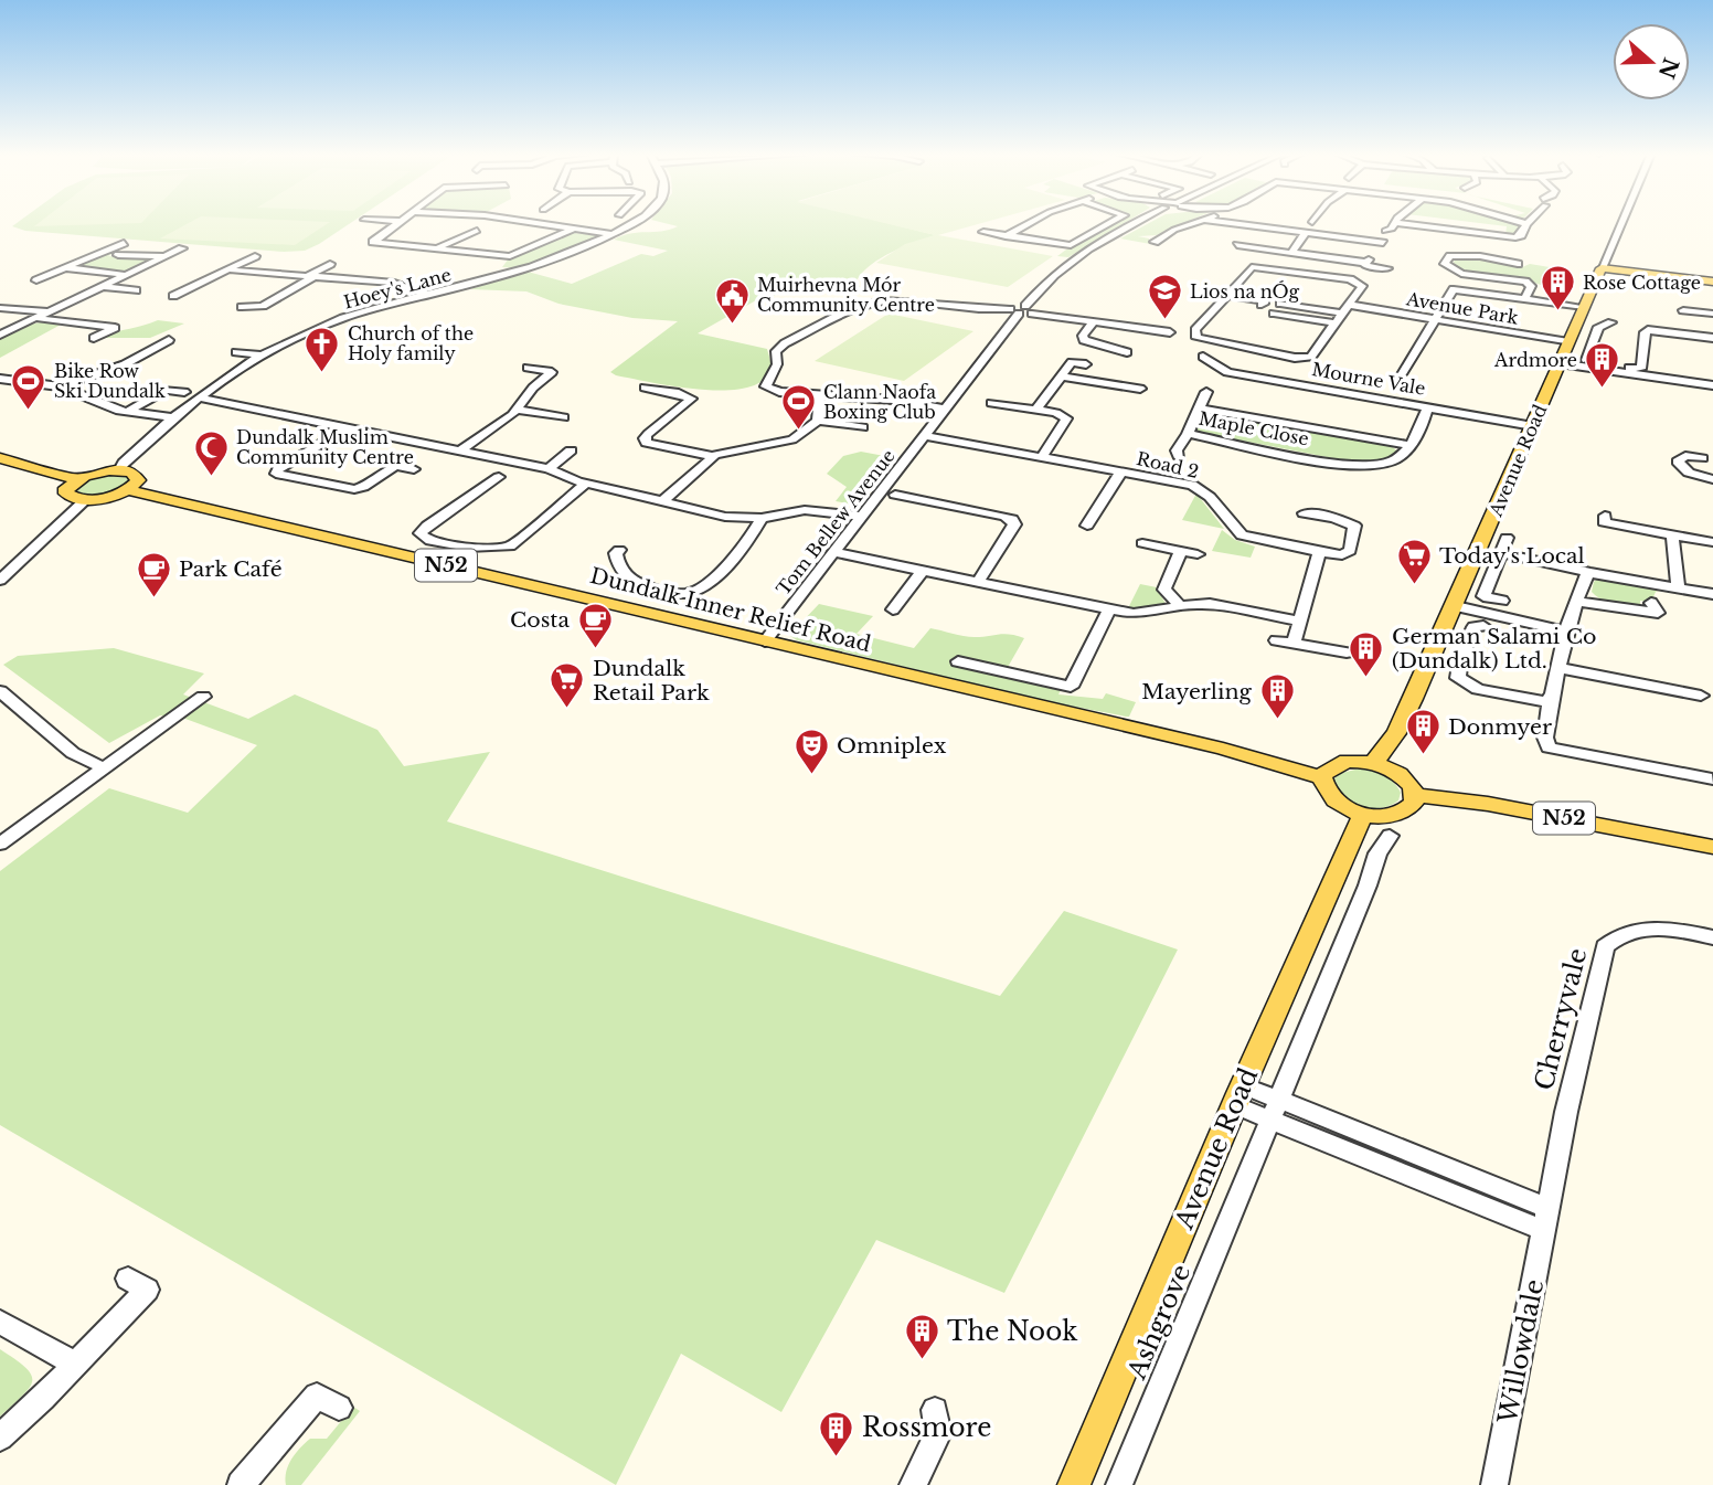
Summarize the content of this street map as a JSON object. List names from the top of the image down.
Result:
{
  "streets": {
    "main road": ["Avenue Road", "N52", "Dundalk Inner Relief Road"],
    "street": [
      "Hoey's Lane",
      "Avenue Park",
      "Mourne Vale",
      "Maple Close",
      "Road 2",
      "Tom Bellew Avenue",
      "Cherryvale",
      "Ashgrove",
      "Willowdale"
    ]
  },
  "crossings": [
    ["Avenue Park", "Avenue Road"],
    ["Mourne Vale", "Avenue Road"],
    ["Road 2", "Tom Bellew Avenue"],
    ["Tom Bellew Avenue", "Dundalk Inner Relief Road"],
    ["N52", "Dundalk Inner Relief Road"],
    ["Cherryvale", "Willowdale"]
  ],
  "places": {
    "building": [
      "Rose Cottage",
      "Ardmore",
      "German Salami Co (Dundalk) Ltd.",
      "Mayerling",
      "Donmyer",
      "The Nook",
      "Rossmore"
    ],
    "school or university": ["Lios na nÓg"],
    "public building": ["Muirhevna Mór Community Centre"],
    "church": ["Church of the Holy family"],
    "sports": ["Bike Row Ski Dundalk", "Clann Naofa Boxing Club"],
    "mosque": ["Dundalk Muslim Community Centre"],
    "supermarket": ["Today's Local", "Dundalk Retail Park"],
    "cafe": ["Park Café", "Costa"],
    "theatre": ["Omniplex"]
  },
  "north": "right"
}
